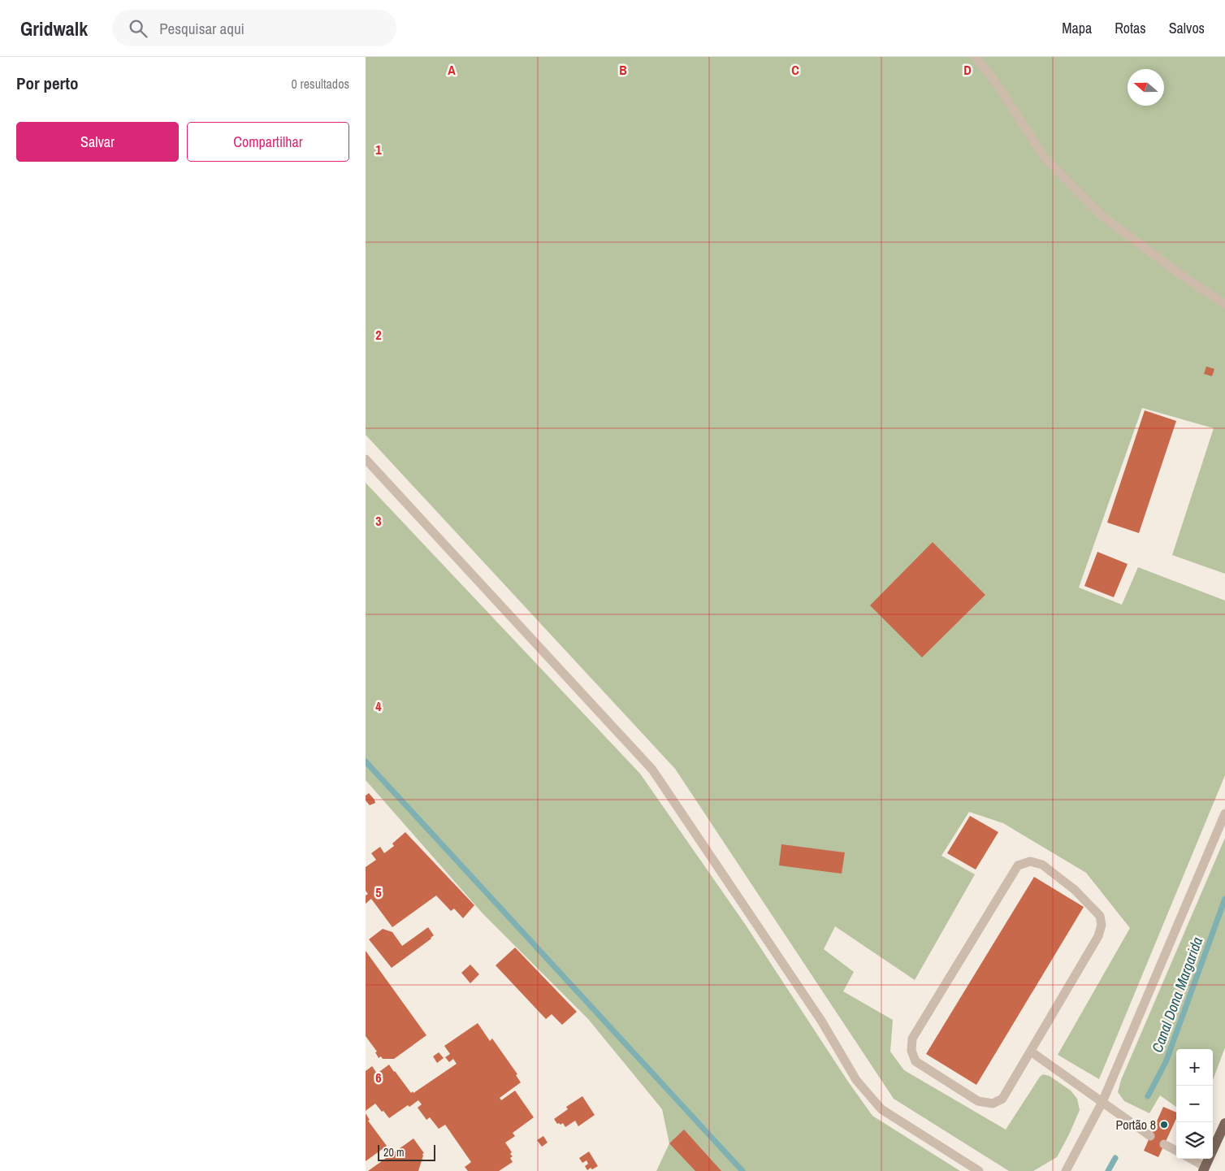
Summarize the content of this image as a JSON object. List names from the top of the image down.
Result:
{
  "water": ["Canal Dona Margarida"],
  "places": ["Portão 8"],
  "scale_bar": "20 m",
  "north": "left",
  "page": {
    "header": "Gridwalk",
    "search": "Pesquisar aqui",
    "nav": ["Mapa", "Rotas", "Salvos"],
    "heading": ["Por perto", "0 resultados"],
    "buttons": ["Salvar", "Compartilhar"],
    "map_buttons": ["+", "−"],
    "scale": "20 m"
  },
  "grid": {
    "columns": [
      "A",
      "B",
      "C",
      "D"
    ],
    "rows": [
      "1",
      "2",
      "3",
      "4",
      "5",
      "6"
    ]
  }
}
